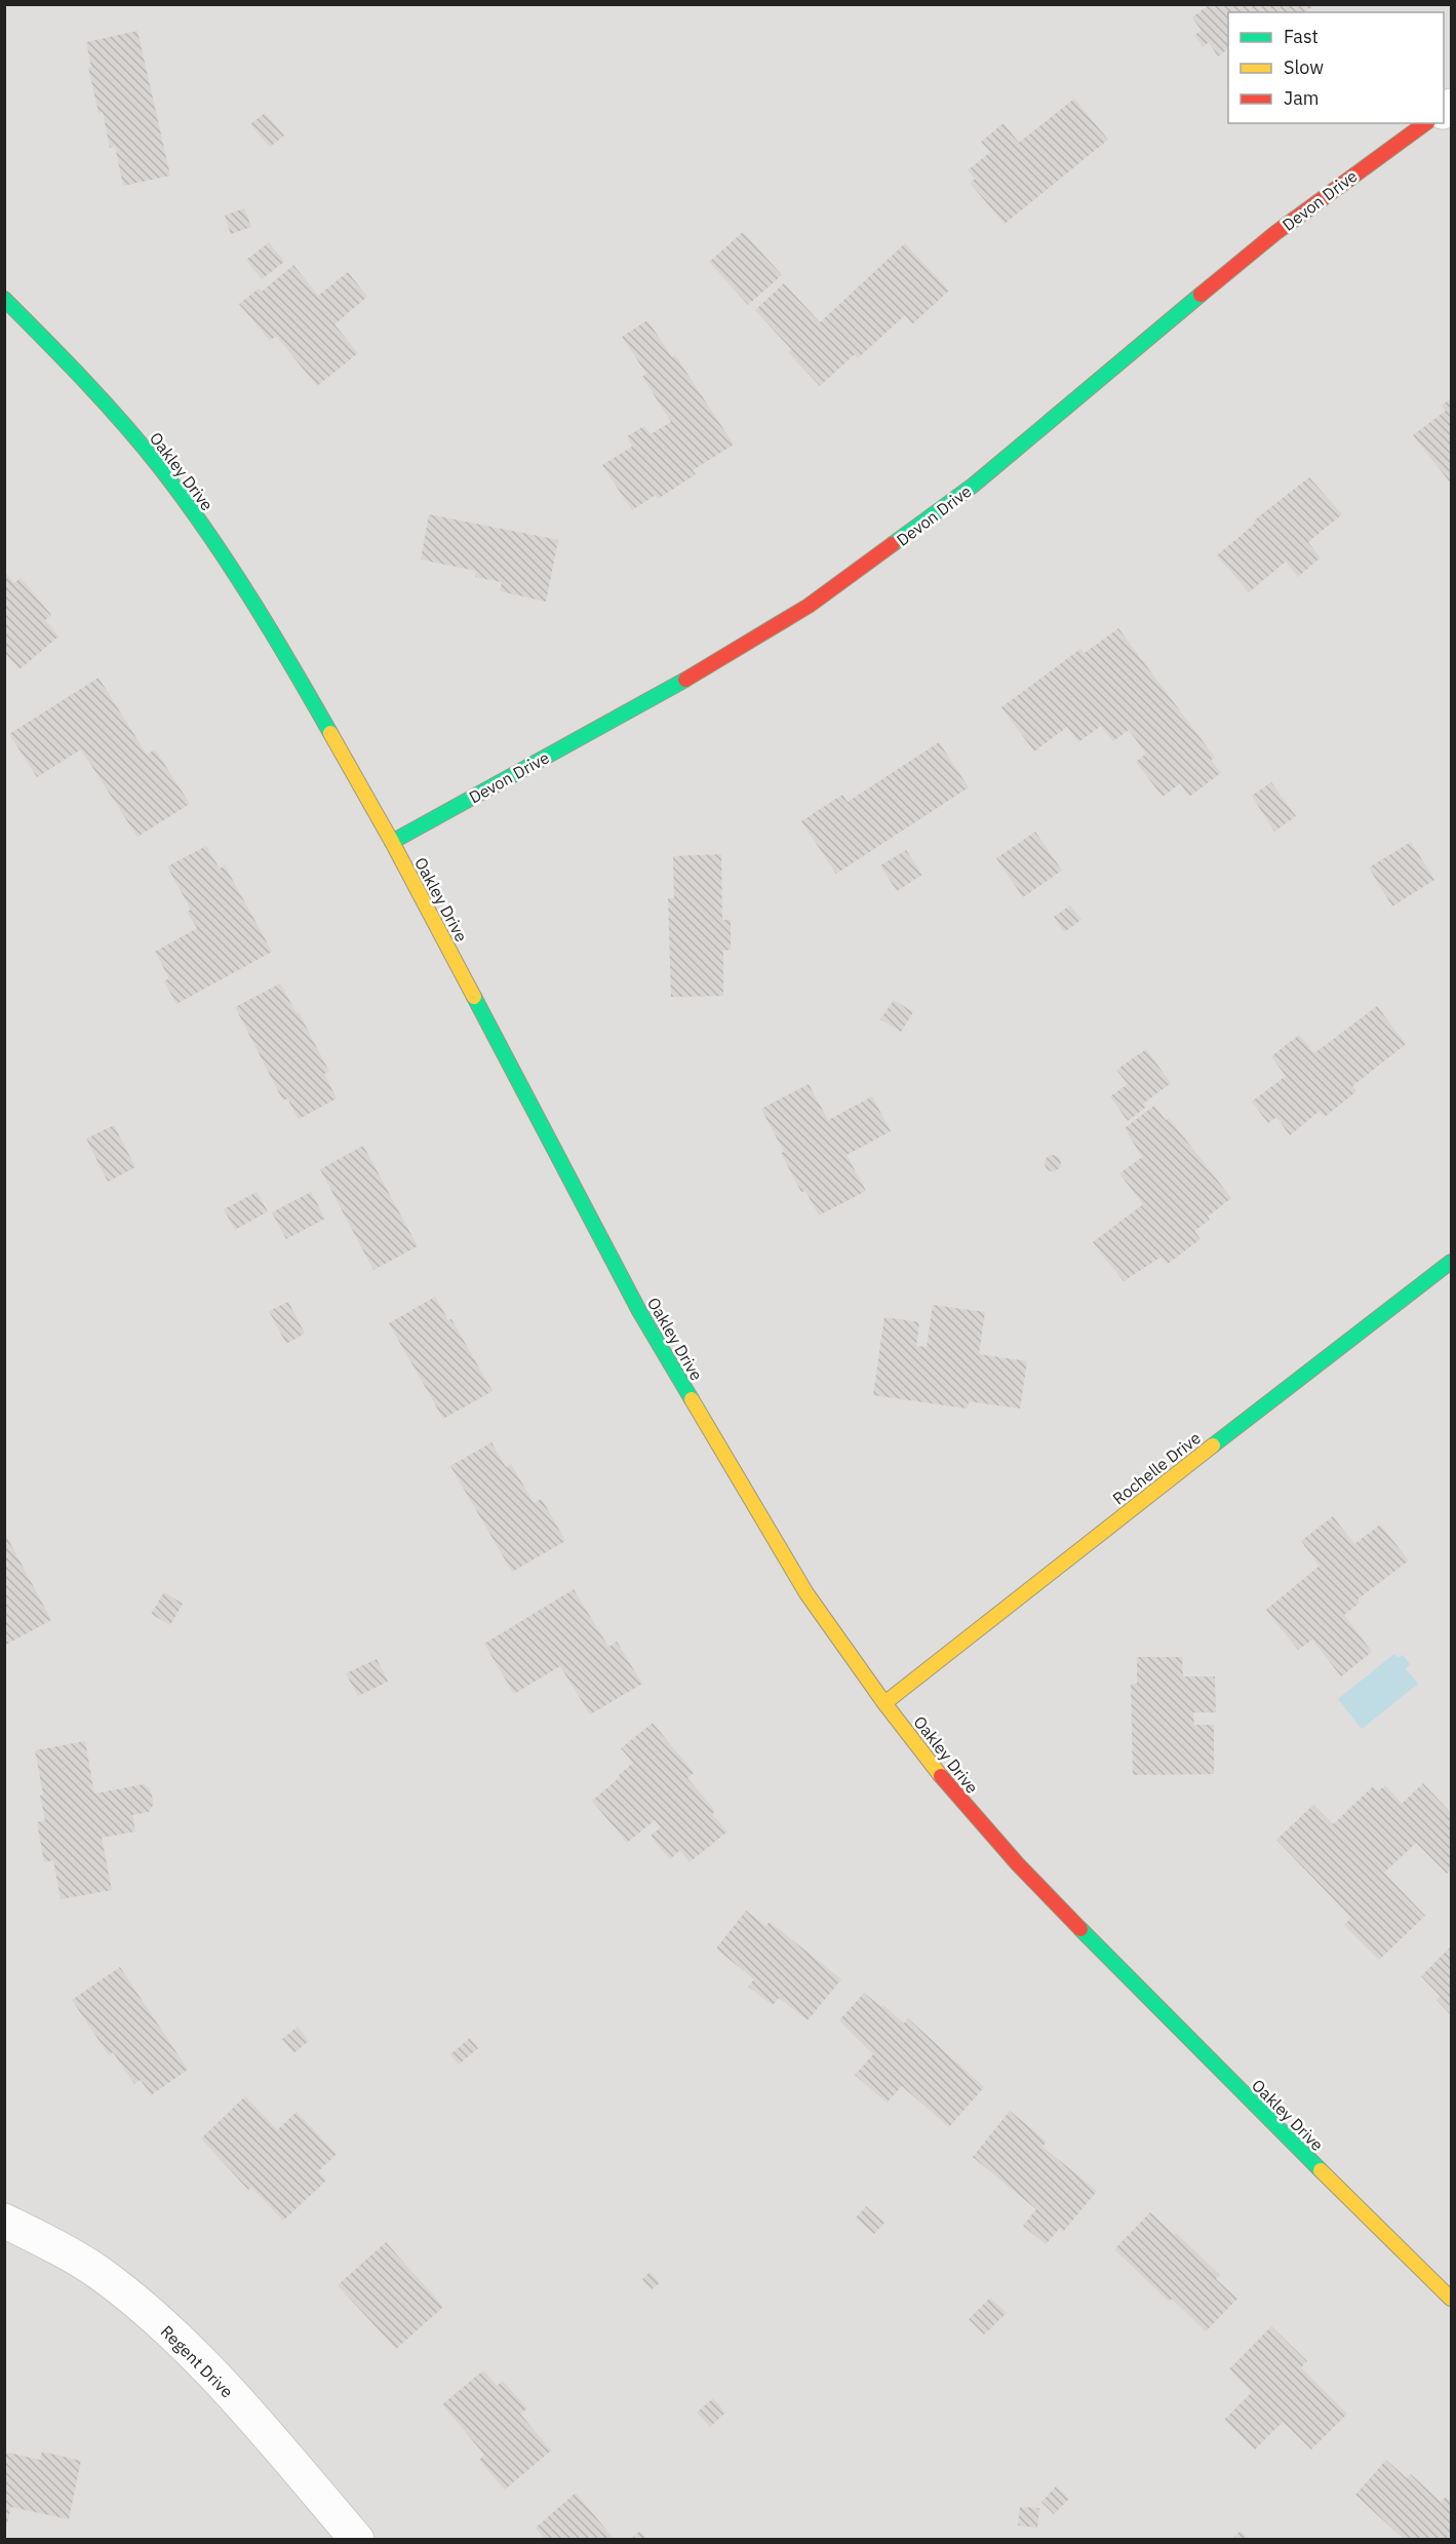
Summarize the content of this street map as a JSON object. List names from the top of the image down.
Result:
{
  "streets": {
    "street": [
      "Devon Drive",
      "Oakley Drive",
      "Rochelle Drive",
      "Regent Drive"
    ]
  },
  "crossings": [
    ["Devon Drive", "Oakley Drive"],
    ["Oakley Drive", "Rochelle Drive"]
  ],
  "legend": ["Fast", "Slow", "Jam"]
}
